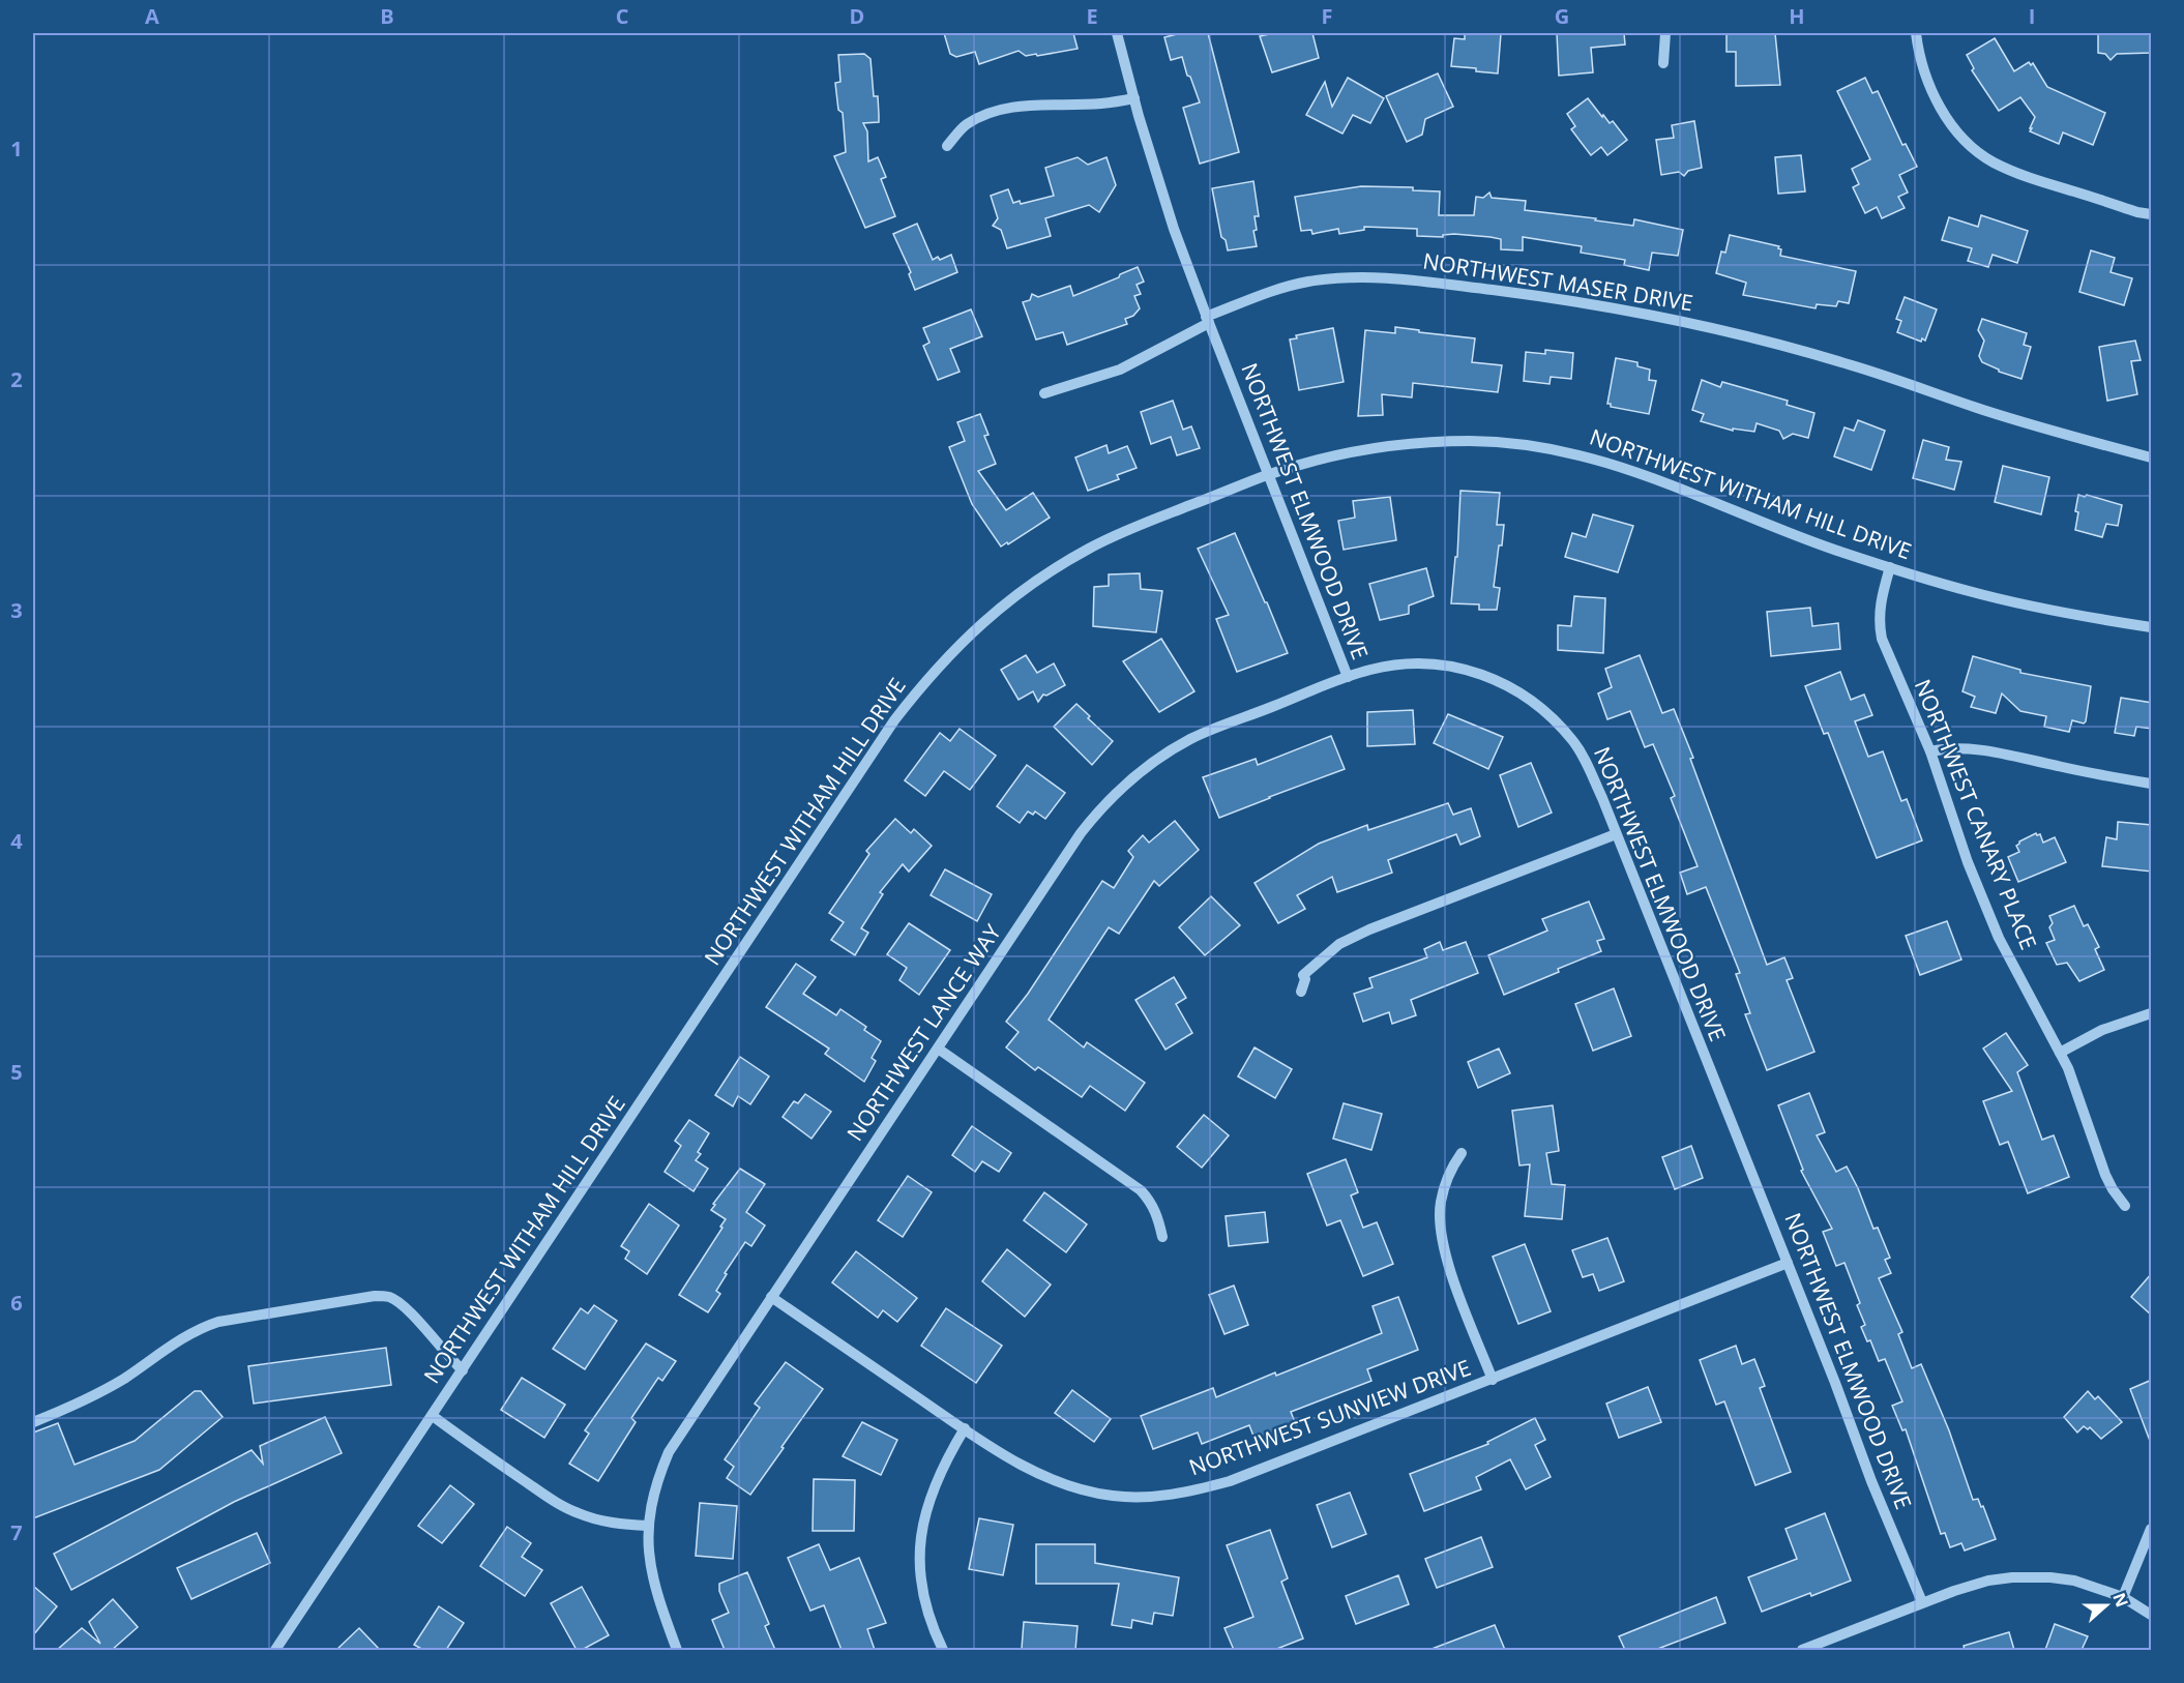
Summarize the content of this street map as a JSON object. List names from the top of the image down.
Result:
{
  "streets": {
    "street": [
      "NORTHWEST MASER DRIVE",
      "NORTHWEST WITHAM HILL DRIVE",
      "NORTHWEST ELMWOOD DRIVE",
      "NORTHWEST CANARY PLACE",
      "NORTHWEST LANCE WAY",
      "NORTHWEST SUNVIEW DRIVE"
    ]
  },
  "crossings": [
    ["NORTHWEST MASER DRIVE", "NORTHWEST ELMWOOD DRIVE"],
    ["NORTHWEST WITHAM HILL DRIVE", "NORTHWEST ELMWOOD DRIVE"],
    ["NORTHWEST WITHAM HILL DRIVE", "NORTHWEST CANARY PLACE"],
    ["NORTHWEST ELMWOOD DRIVE", "NORTHWEST LANCE WAY"],
    ["NORTHWEST ELMWOOD DRIVE", "NORTHWEST SUNVIEW DRIVE"],
    ["NORTHWEST LANCE WAY", "NORTHWEST SUNVIEW DRIVE"]
  ],
  "north": "right",
  "grid": {
    "columns": [
      "A",
      "B",
      "C",
      "D",
      "E",
      "F",
      "G",
      "H",
      "I"
    ],
    "rows": [
      "1",
      "2",
      "3",
      "4",
      "5",
      "6",
      "7"
    ]
  }
}
